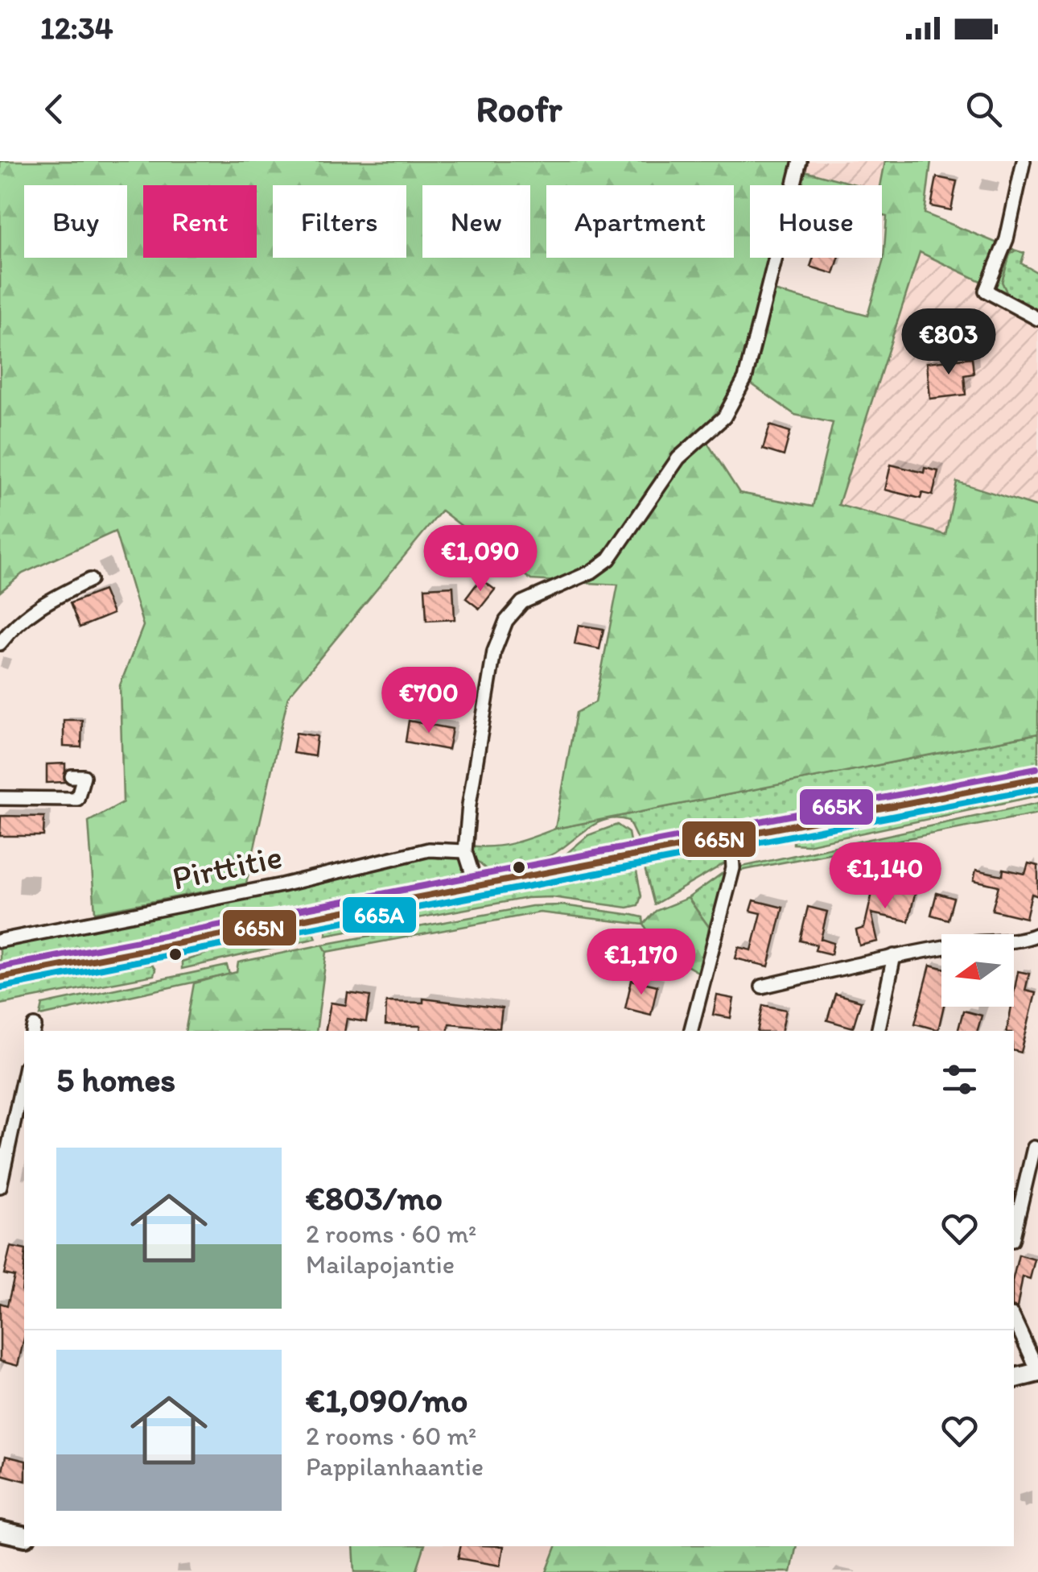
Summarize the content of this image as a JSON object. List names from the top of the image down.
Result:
{
  "streets": {
    "street": ["Pirttitie"]
  },
  "lines": ["transit line 665K", "transit line 665N", "transit line 665A"],
  "north": "left",
  "page": {
    "status": "12:34",
    "header": "Roofr",
    "chip": [
      "Buy",
      "Rent",
      "Filters",
      "New",
      "Apartment",
      "House"
    ],
    "price": [
      "€803",
      "€1,090",
      "€700",
      "€1,140",
      "€1,170"
    ],
    "heading": "5 homes",
    "list": [
      {
        "name": "€803/mo",
        "note": "2 rooms · 60 m² · Mailapojantie"
      },
      {
        "name": "€1,090/mo",
        "note": "2 rooms · 60 m² · Pappilanhaantie"
      }
    ]
  }
}
